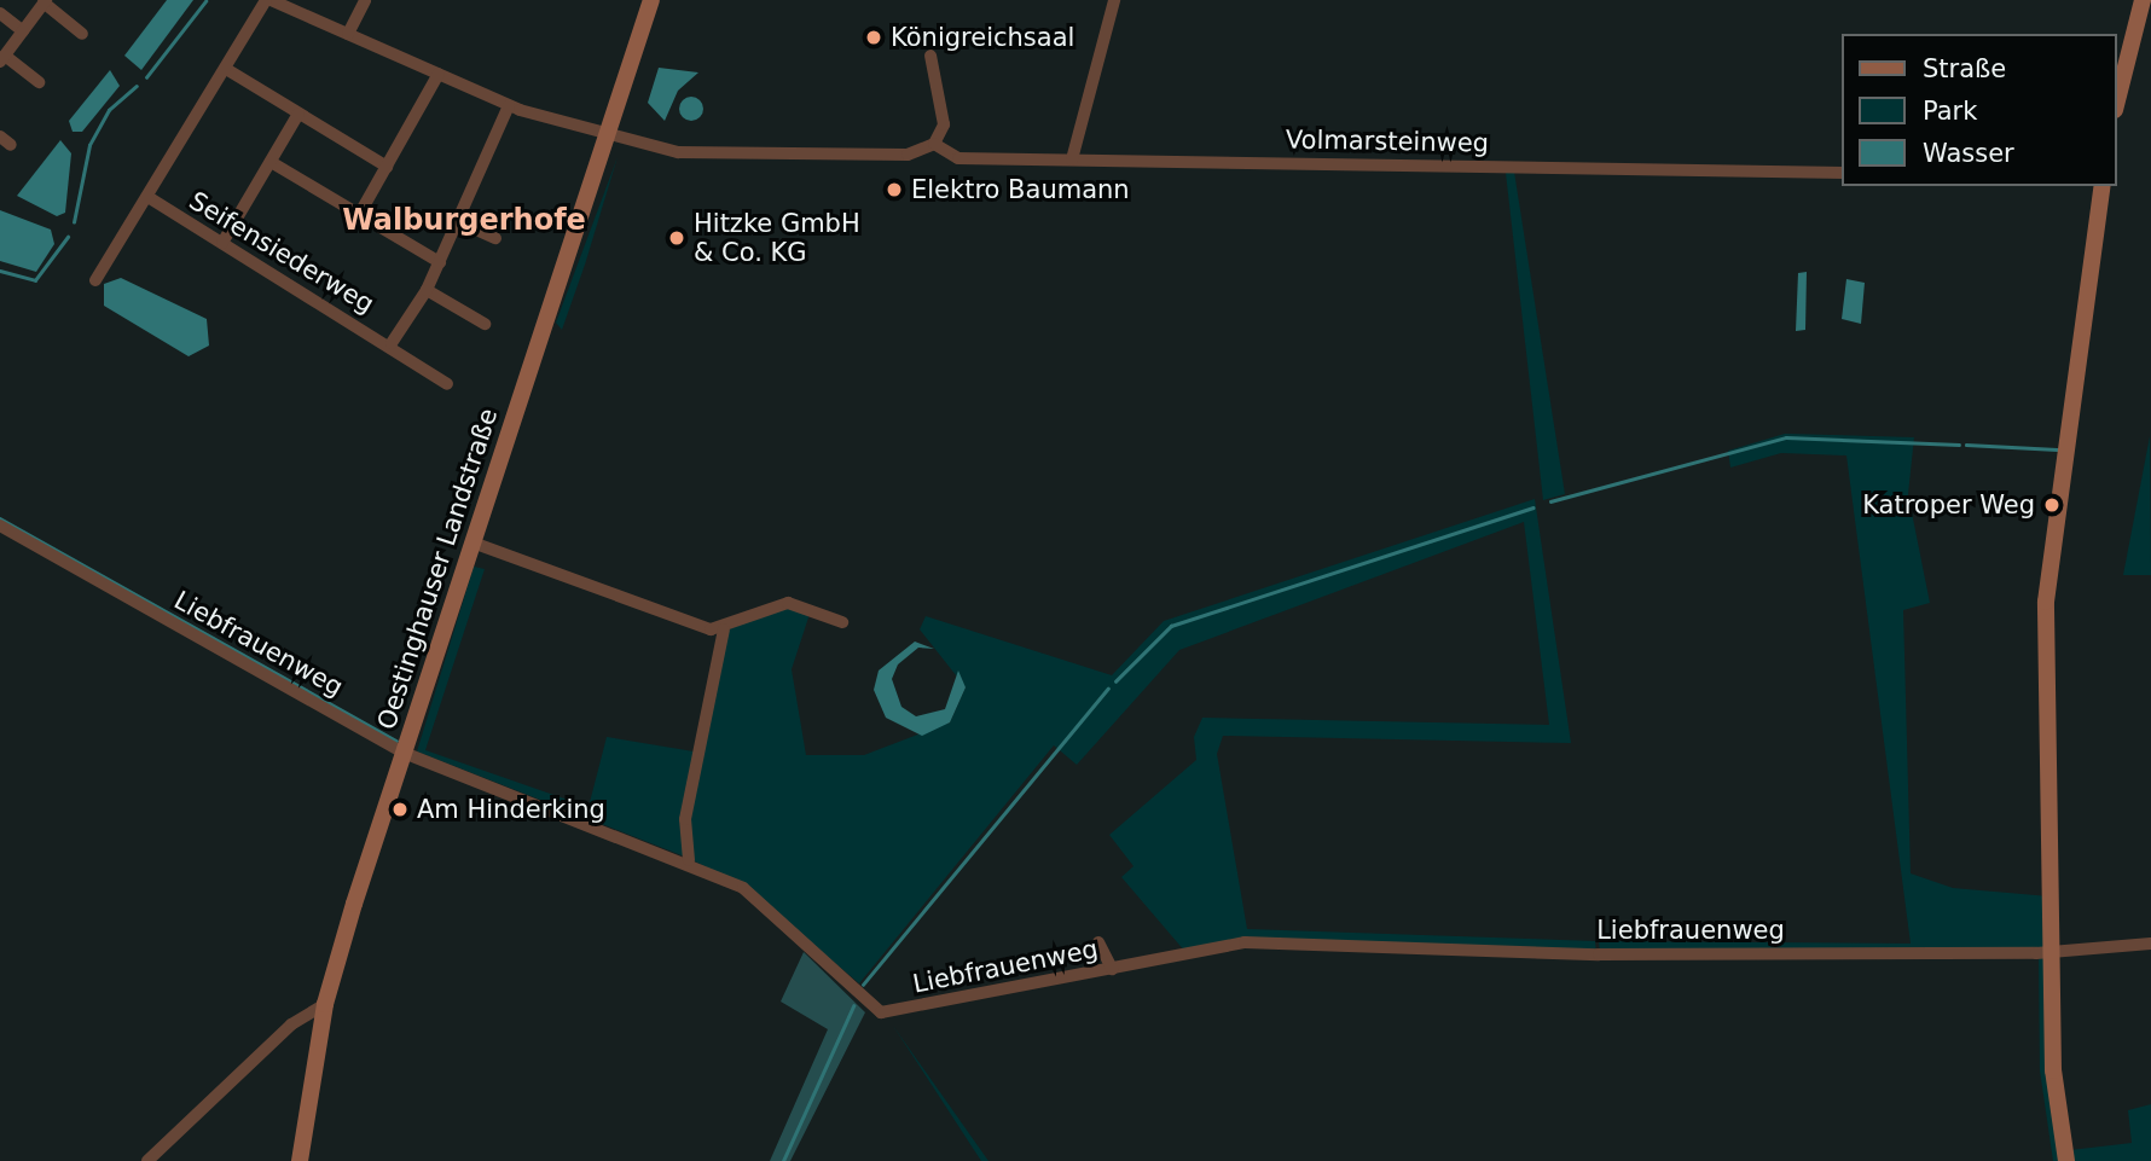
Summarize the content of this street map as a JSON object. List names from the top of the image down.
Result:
{
  "streets": {
    "street": [
      "Volmarsteinweg",
      "Seifensiederweg",
      "Oestinghauser Landstraße",
      "Liebfrauenweg"
    ]
  },
  "crossings": [
    ["Oestinghauser Landstraße", "Liebfrauenweg"]
  ],
  "districts": ["Walburgerhofe"],
  "places": [
    "Königreichsaal",
    "Elektro Baumann",
    "Hitzke GmbH & Co. KG",
    "Katroper Weg",
    "Am Hinderking"
  ],
  "legend": ["Straße", "Park", "Wasser"]
}
